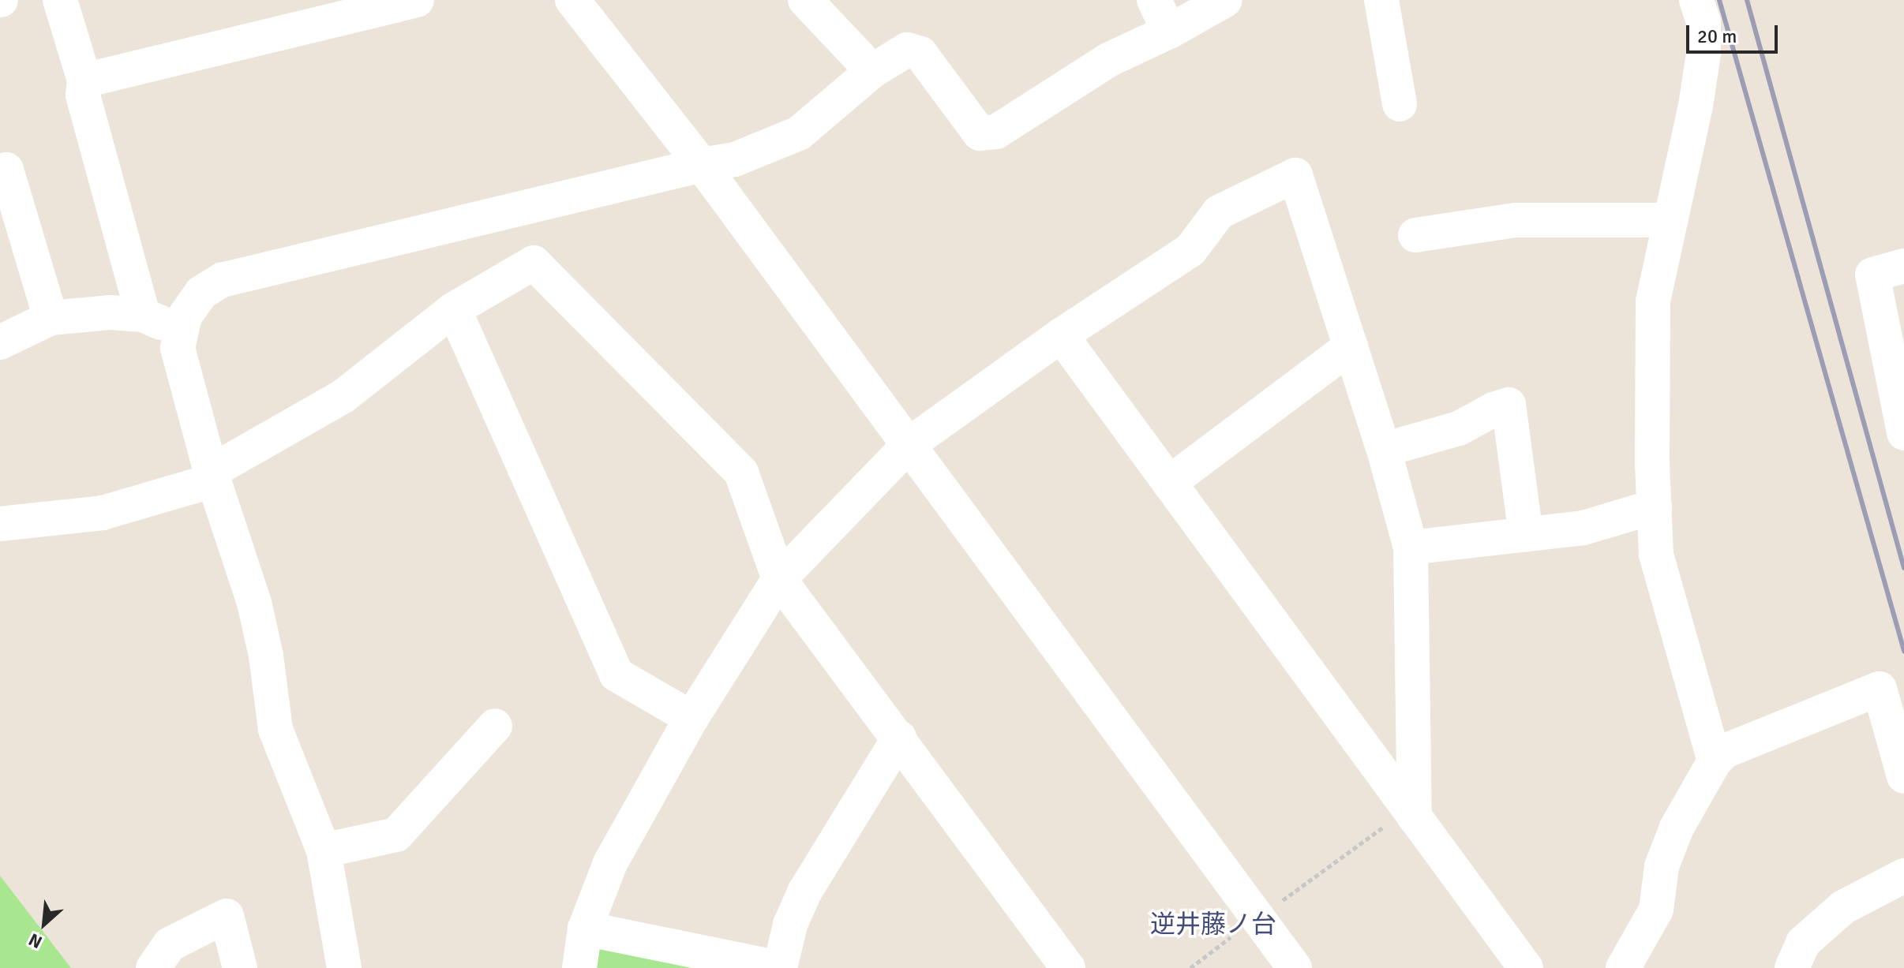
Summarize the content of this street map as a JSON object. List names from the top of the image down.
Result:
{
  "districts": ["逆井藤ノ台"],
  "scale_bar": "20 m",
  "north": "bottom left"
}
